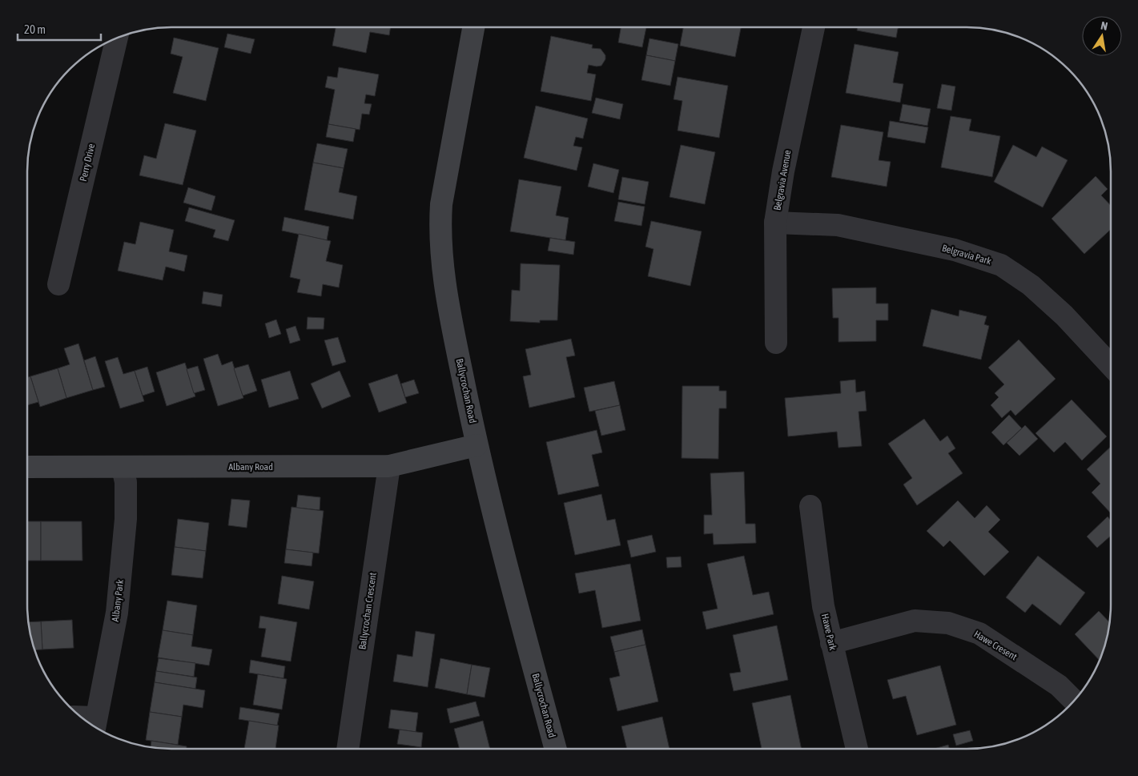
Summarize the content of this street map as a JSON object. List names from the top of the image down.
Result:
{
  "streets": {
    "street": [
      "Perry Drive",
      "Belgravia Avenue",
      "Belgravia Park",
      "Ballycrochan Road",
      "Albany Road",
      "Albany Park",
      "Ballycrochan Crescent",
      "Hawe Park",
      "Hawe Cresent"
    ]
  },
  "crossings": [
    ["Belgravia Avenue", "Belgravia Park"],
    ["Ballycrochan Road", "Albany Road"],
    ["Albany Road", "Albany Park"],
    ["Albany Road", "Ballycrochan Crescent"],
    ["Hawe Park", "Hawe Cresent"]
  ],
  "scale_bar": "20 m",
  "north": "top"
}
